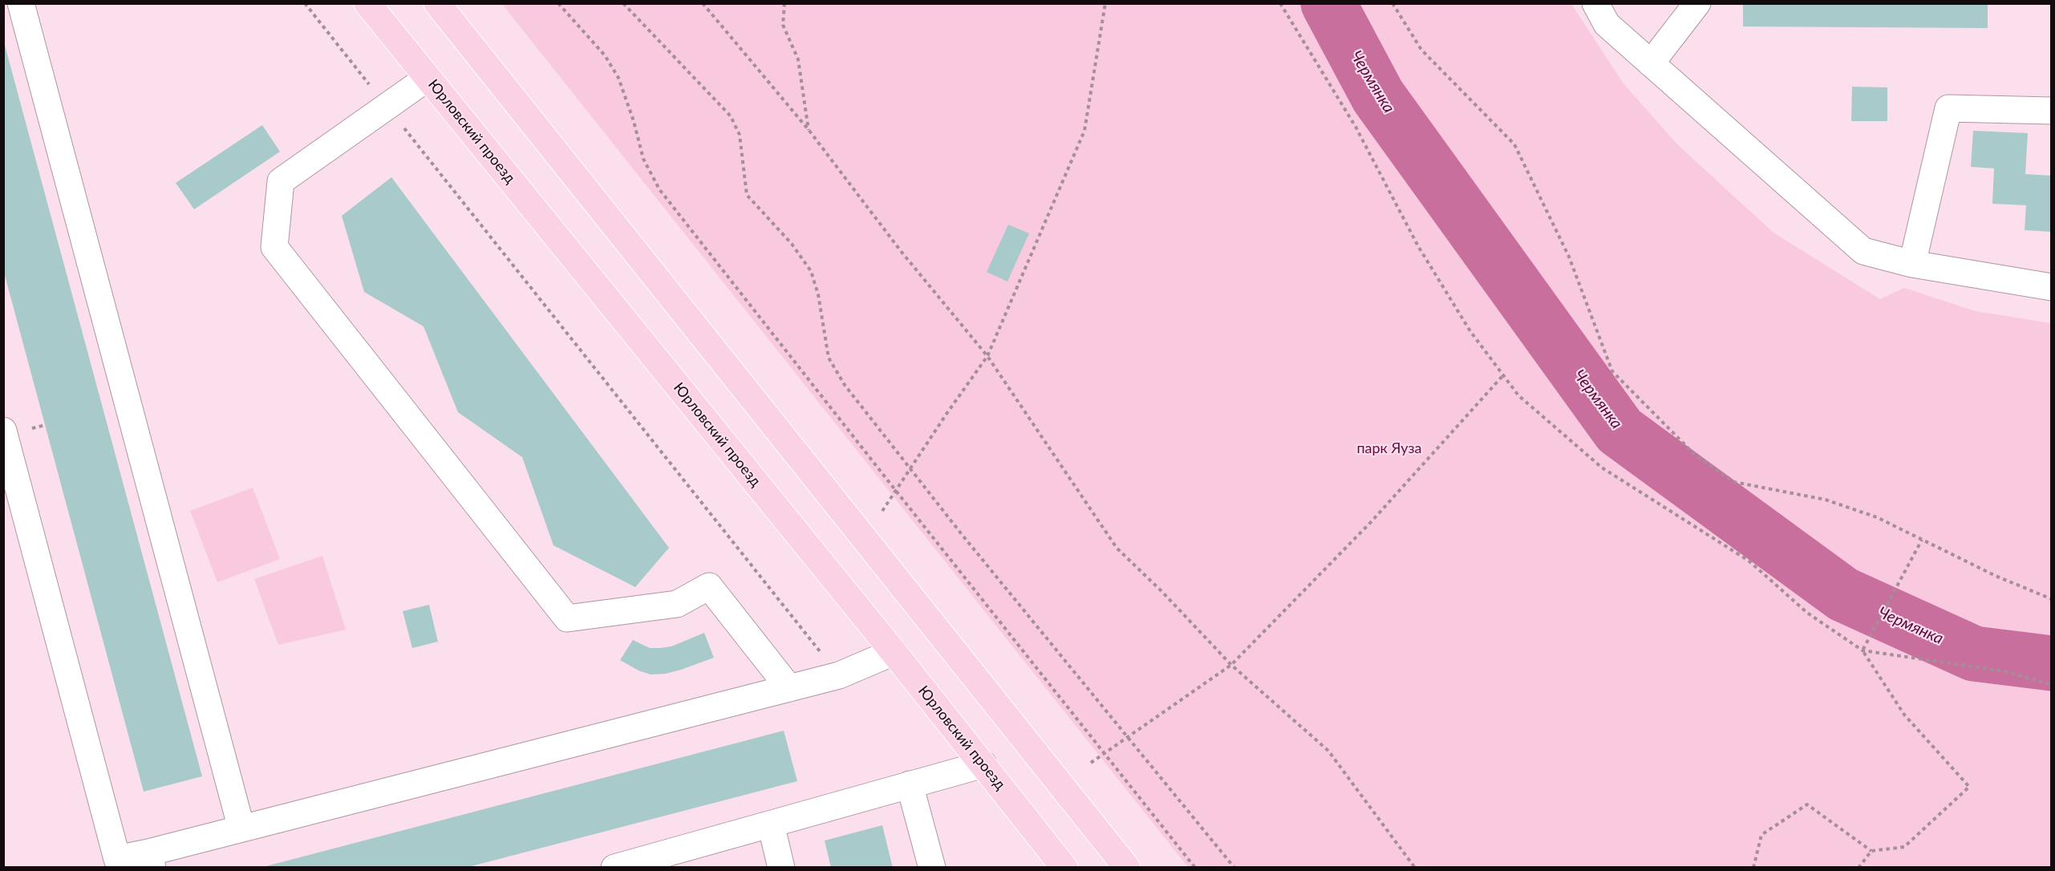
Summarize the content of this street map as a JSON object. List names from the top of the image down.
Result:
{
  "streets": {
    "main road": ["Юрловский проезд"]
  },
  "water": ["Чермянка"],
  "parks": ["парк Яуза"]
}
